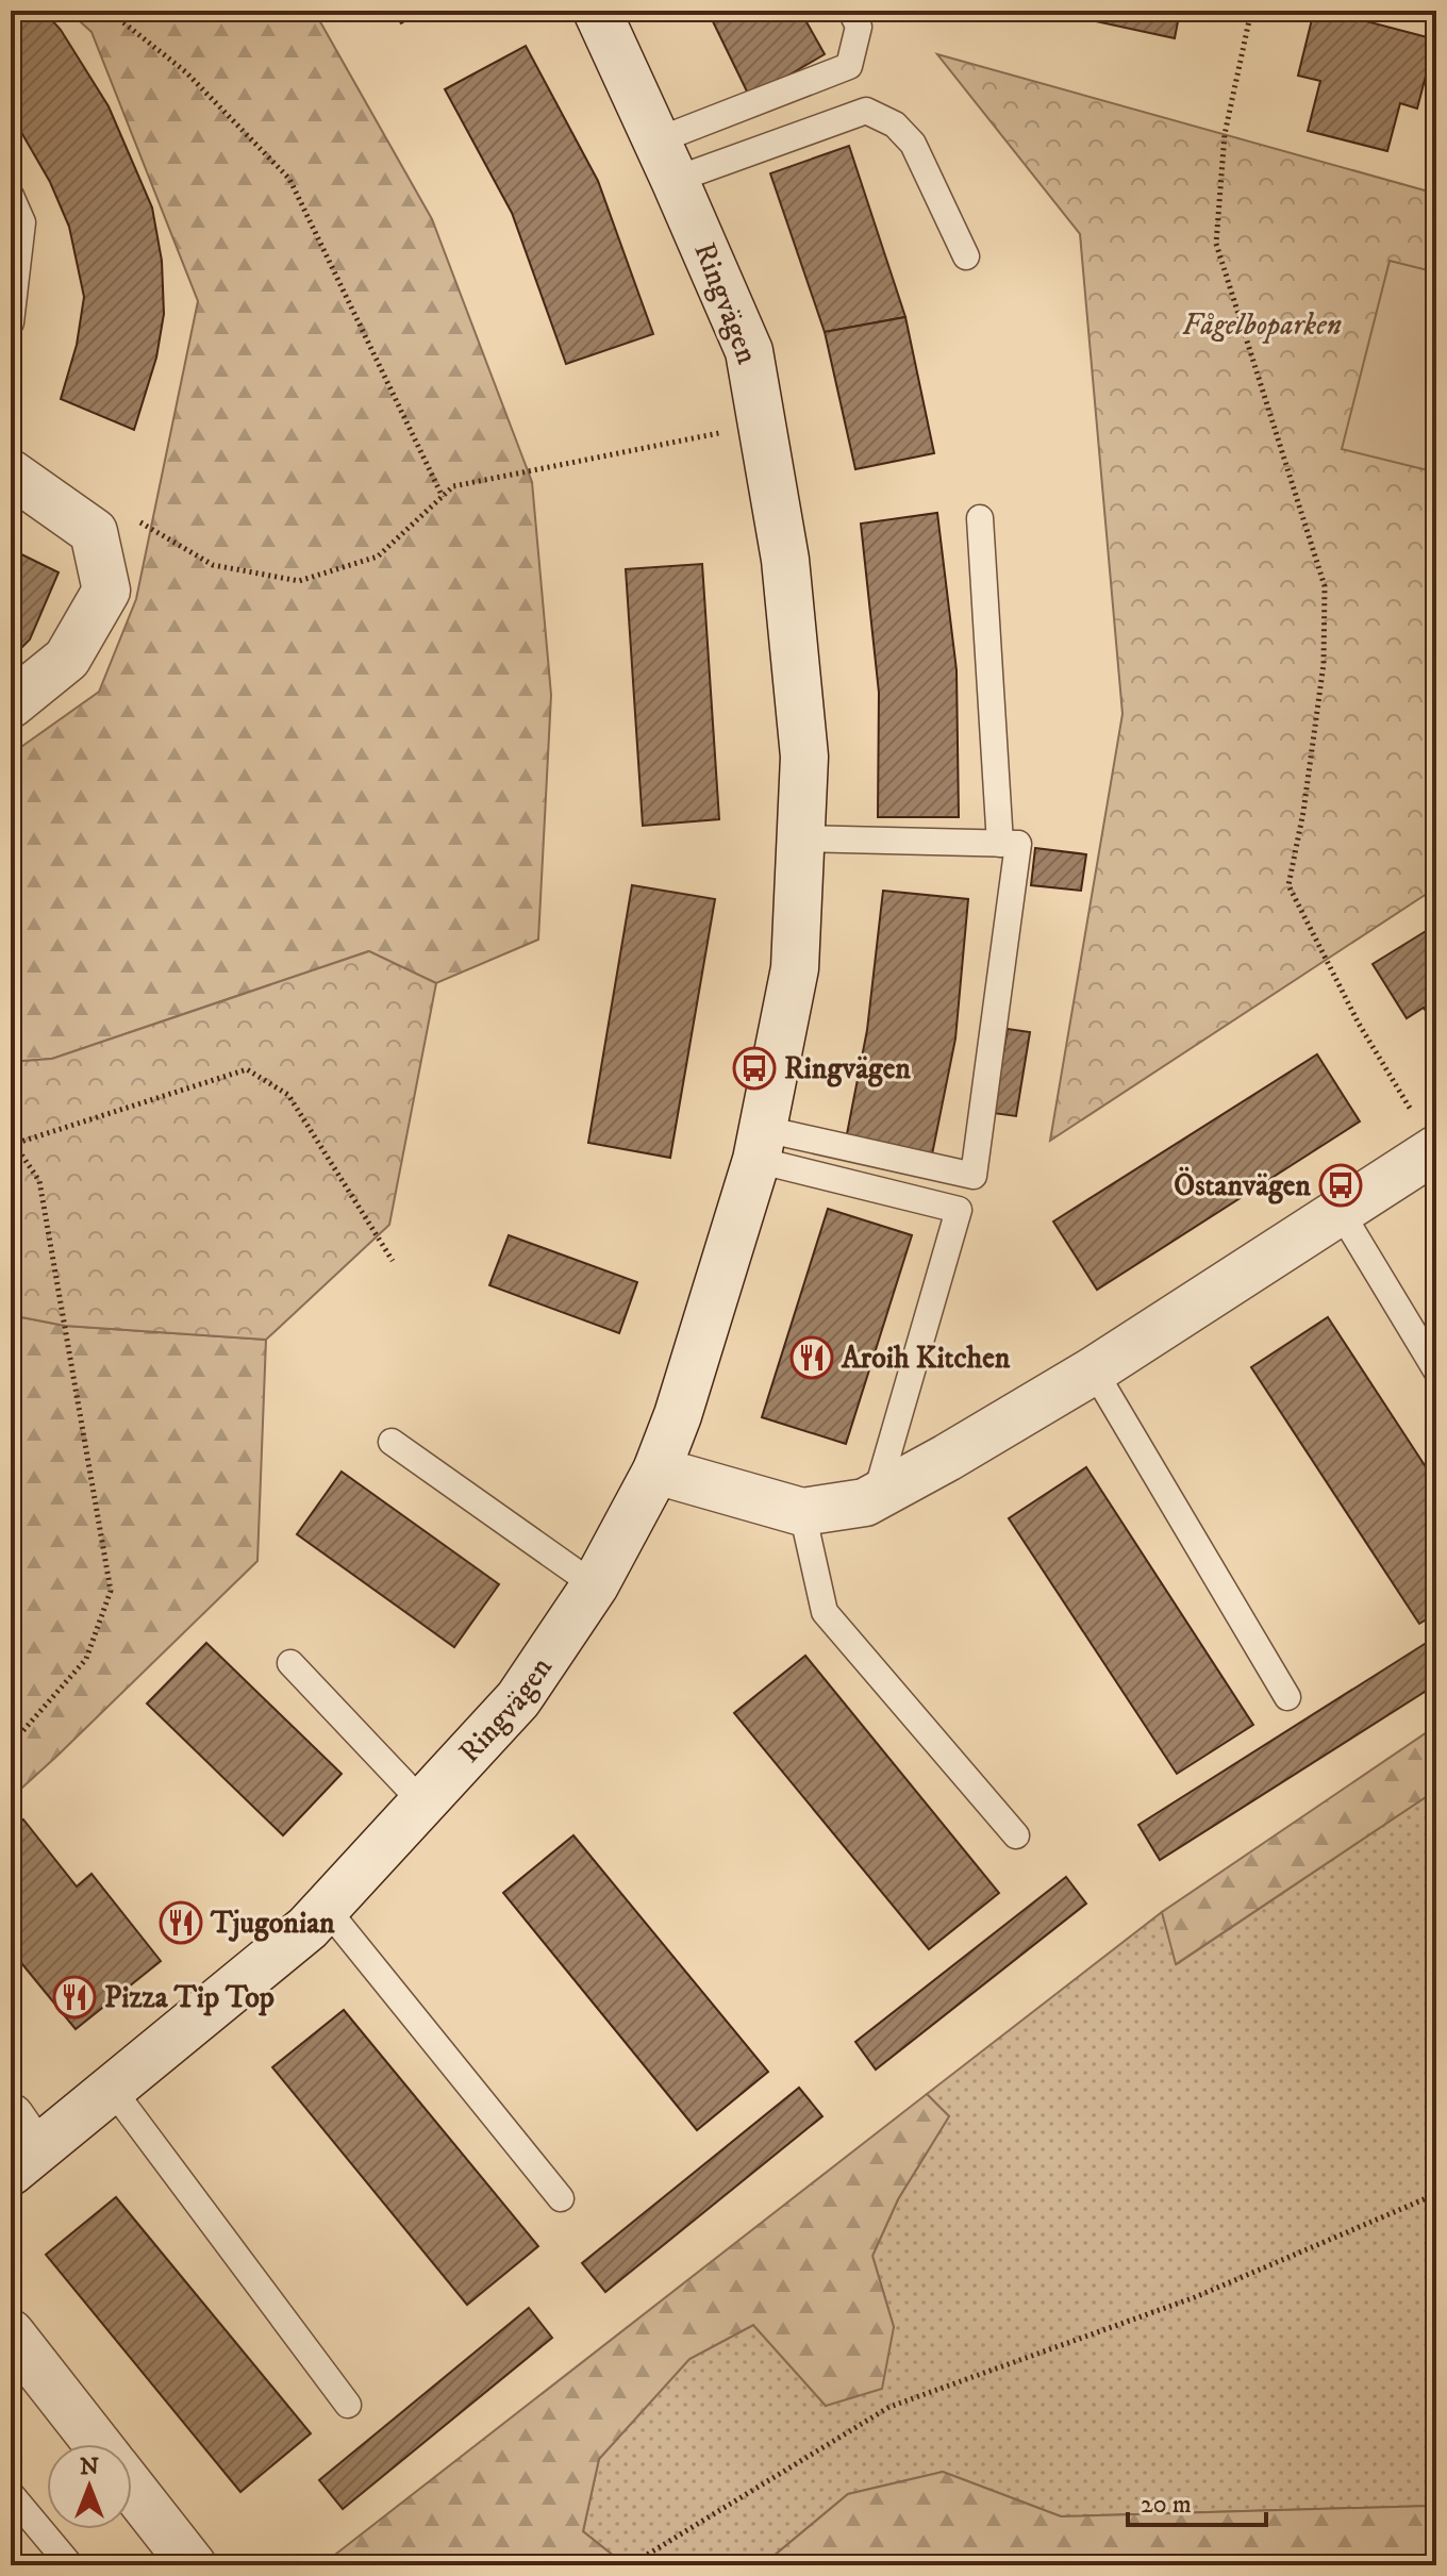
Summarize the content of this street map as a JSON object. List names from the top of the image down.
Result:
{
  "streets": {
    "street": ["Ringvägen"]
  },
  "parks": ["Fågelboparken"],
  "places": {
    "bus stop": ["Ringvägen", "Östanvägen"],
    "restaurant": ["Aroih Kitchen", "Tjugonian", "Pizza Tip Top"]
  },
  "scale_bar": "20 m",
  "north": "top"
}
